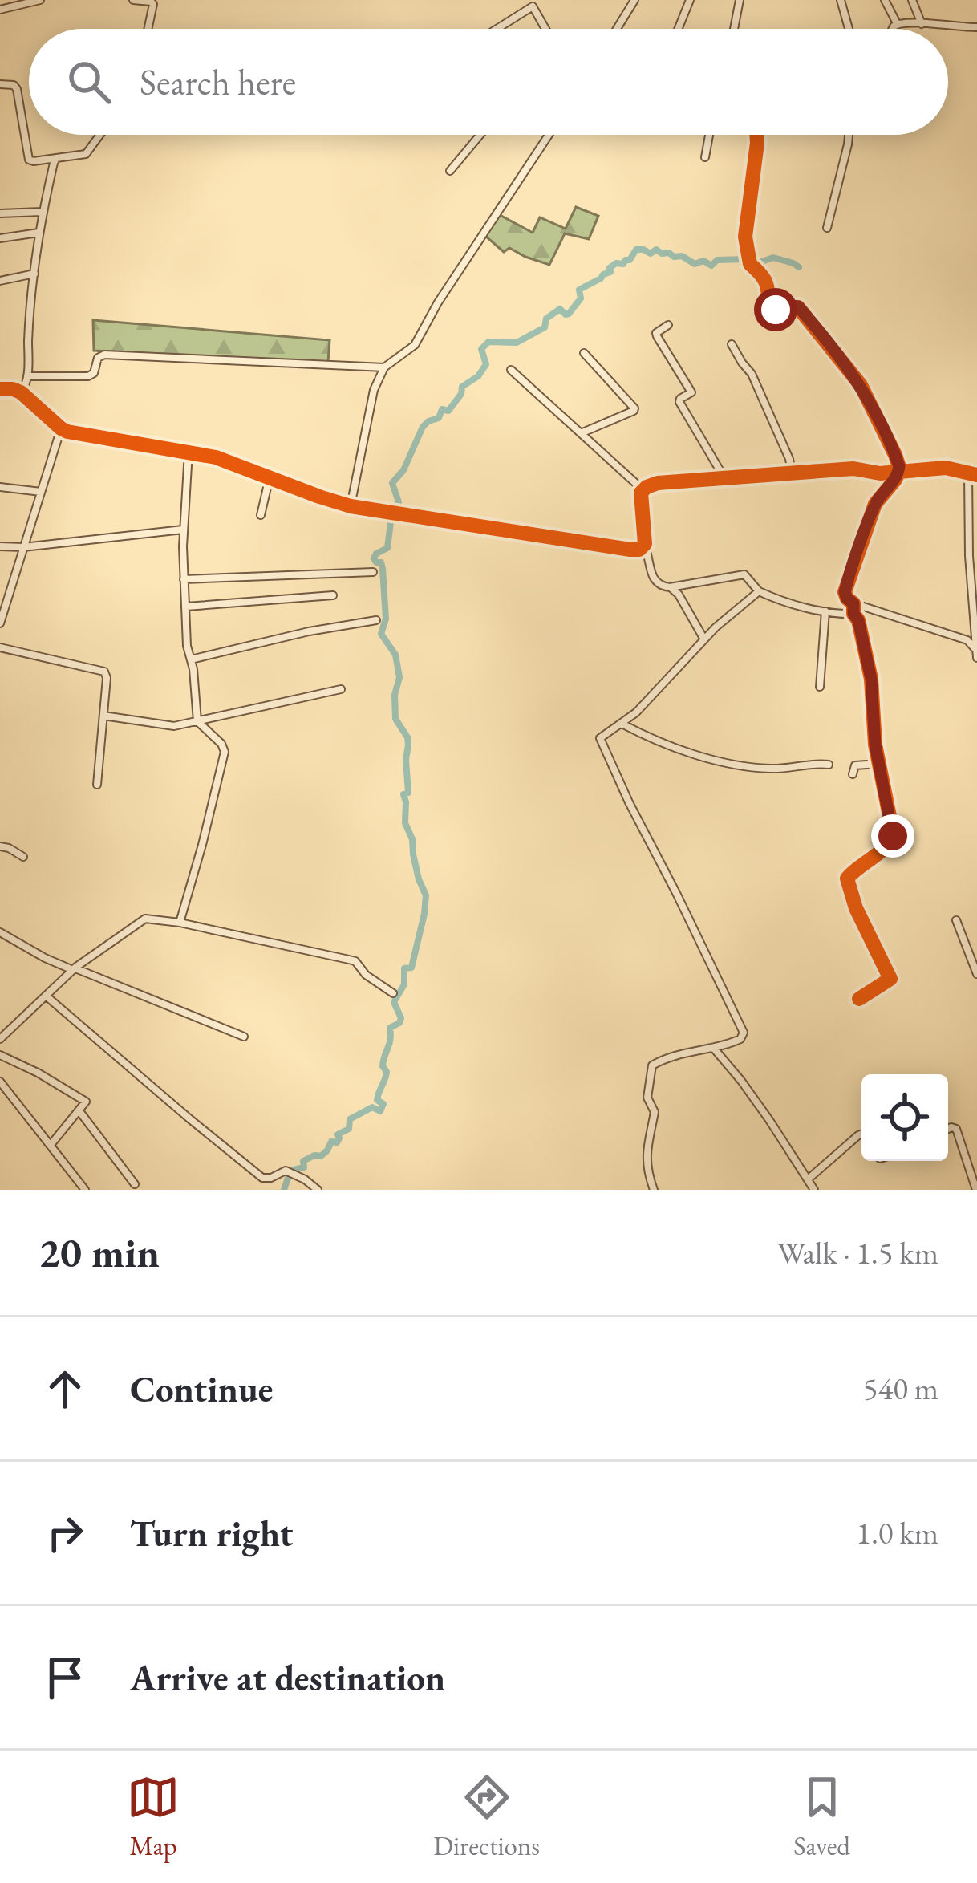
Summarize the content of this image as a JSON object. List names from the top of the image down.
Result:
{
  "page": {
    "search": "Search here",
    "heading": ["20 min", "Walk · 1.5 km"],
    "list": [
      ["Continue", "540 m"],
      ["Turn right", "1.0 km"],
      "Arrive at destination"
    ],
    "nav": ["Map", "Directions", "Saved"]
  }
}
